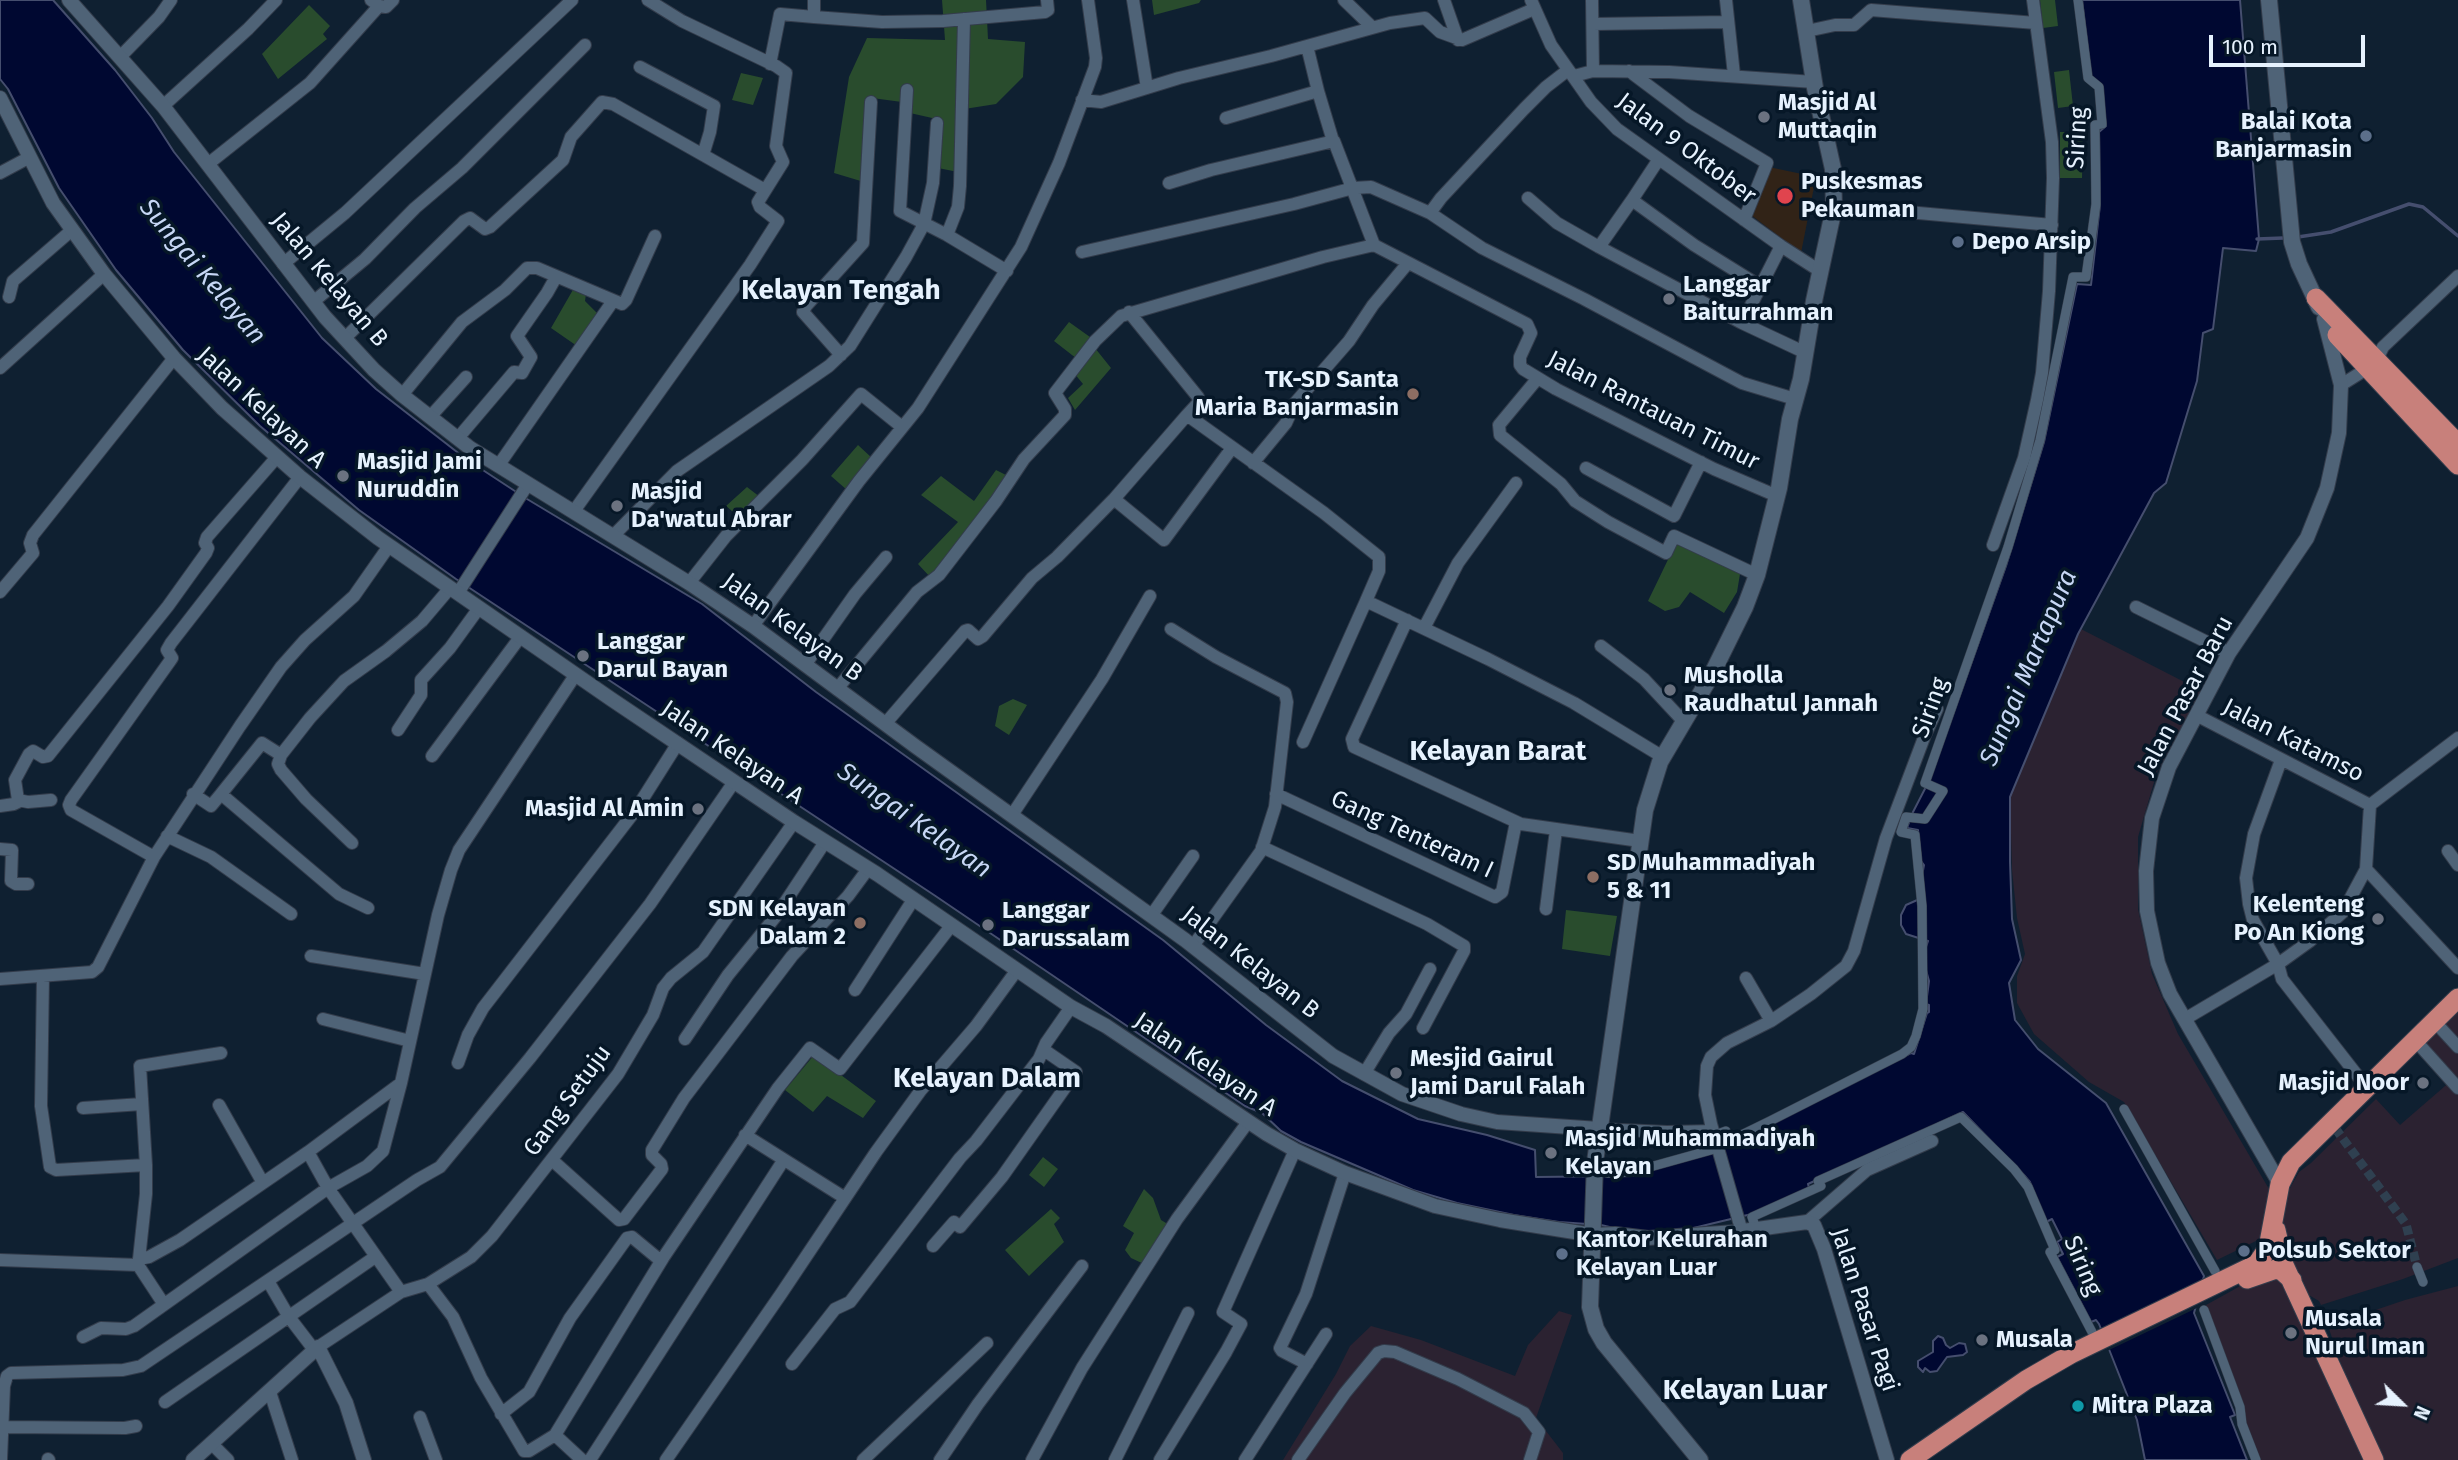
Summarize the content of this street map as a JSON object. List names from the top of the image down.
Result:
{
  "streets": {
    "street": [
      "Siring",
      "Jalan 9 Oktober",
      "Jalan Kelayan B",
      "Jalan Kelayan A",
      "Jalan Rantauan Timur",
      "Jalan Pasar Baru",
      "Jalan Katamso",
      "Gang Tenteram I",
      "Gang Setuju",
      "Jalan Pasar Pagi"
    ]
  },
  "crossings": [
    ["Siring", "Jalan Pasar Pagi"],
    ["Jalan Kelayan A", "Gang Setuju"],
    ["Jalan Kelayan A", "Jalan Pasar Pagi"],
    ["Jalan Pasar Baru", "Jalan Katamso"]
  ],
  "districts": [
    "Kelayan Tengah",
    "Kelayan Barat",
    "Kelayan Dalam",
    "Kelayan Luar"
  ],
  "water": ["Sungai Kelayan", "Sungai Martapura"],
  "places": [
    "Masjid Al Muttaqin",
    "Balai Kota Banjarmasin",
    "Puskesmas Pekauman",
    "Depo Arsip",
    "Langgar Baiturrahman",
    "TK-SD Santa Maria Banjarmasin",
    "Masjid Jami Nuruddin",
    "Masjid Da'watul Abrar",
    "Langgar Darul Bayan",
    "Musholla Raudhatul Jannah",
    "Masjid Al Amin",
    "SD Muhammadiyah 5 & 11",
    "Kelenteng Po An Kiong",
    "SDN Kelayan Dalam 2",
    "Langgar Darussalam",
    "Mesjid Gairul Jami Darul Falah",
    "Masjid Noor",
    "Masjid Muhammadiyah Kelayan",
    "Polsub Sektor",
    "Kantor Kelurahan Kelayan Luar",
    "Musala Nurul Iman",
    "Musala",
    "Mitra Plaza"
  ],
  "scale_bar": "100 m",
  "north": "bottom right"
}
